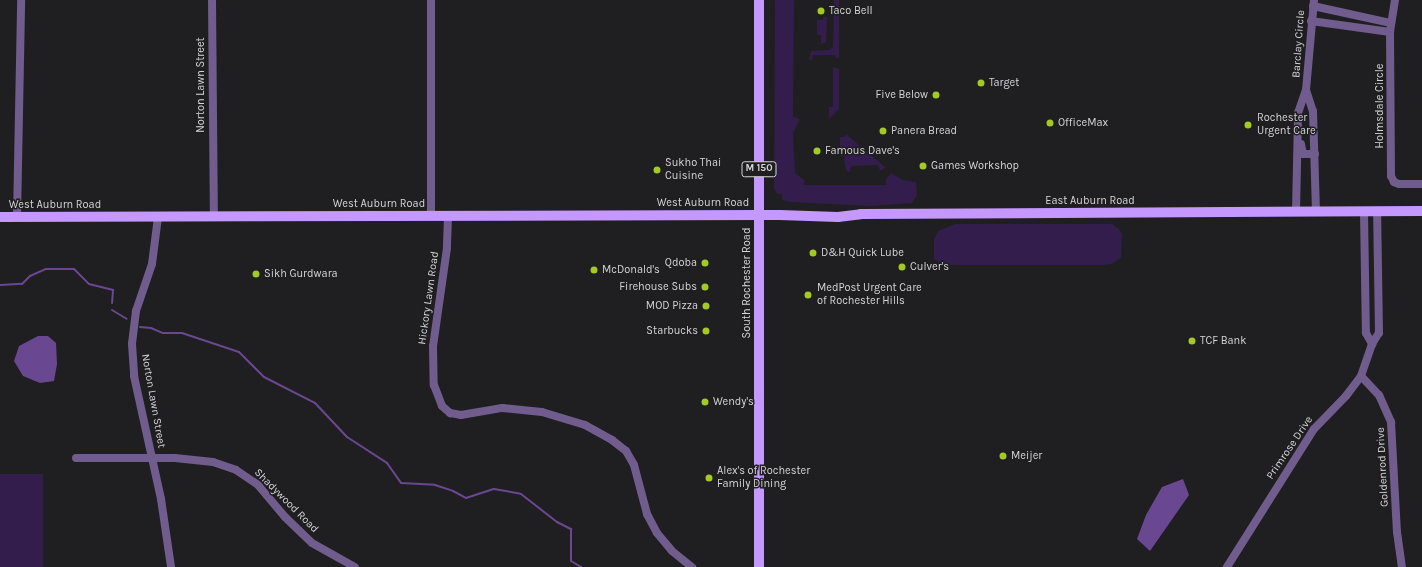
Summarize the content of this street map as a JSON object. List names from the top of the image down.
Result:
{
  "streets": {
    "main road": [
      "M 150",
      "East Auburn Road",
      "West Auburn Road",
      "South Rochester Road"
    ],
    "street": [
      "Barclay Circle",
      "Norton Lawn Street",
      "Holmsdale Circle",
      "Hickory Lawn Road",
      "Primrose Drive",
      "Goldenrod Drive",
      "Shadywood Road"
    ]
  },
  "crossings": [
    ["Barclay Circle", "East Auburn Road"],
    ["Norton Lawn Street", "West Auburn Road"],
    ["Norton Lawn Street", "Shadywood Road"],
    ["East Auburn Road", "West Auburn Road"],
    ["East Auburn Road", "South Rochester Road"],
    ["East Auburn Road", "Primrose Drive"],
    ["West Auburn Road", "South Rochester Road"],
    ["West Auburn Road", "Hickory Lawn Road"],
    ["Primrose Drive", "Goldenrod Drive"]
  ],
  "places": [
    "Taco Bell",
    "Target",
    "Five Below",
    "OfficeMax",
    "Rochester Urgent Care",
    "Panera Bread",
    "Famous Dave's",
    "Games Workshop",
    "Sukho Thai Cuisine",
    "D&H Quick Lube",
    "Qdoba",
    "Culver's",
    "McDonald's",
    "Sikh Gurdwara",
    "Firehouse Subs",
    "MedPost Urgent Care of Rochester Hills",
    "MOD Pizza",
    "Starbucks",
    "TCF Bank",
    "Wendy's",
    "Meijer",
    "Alex's of Rochester Family Dining"
  ]
}
